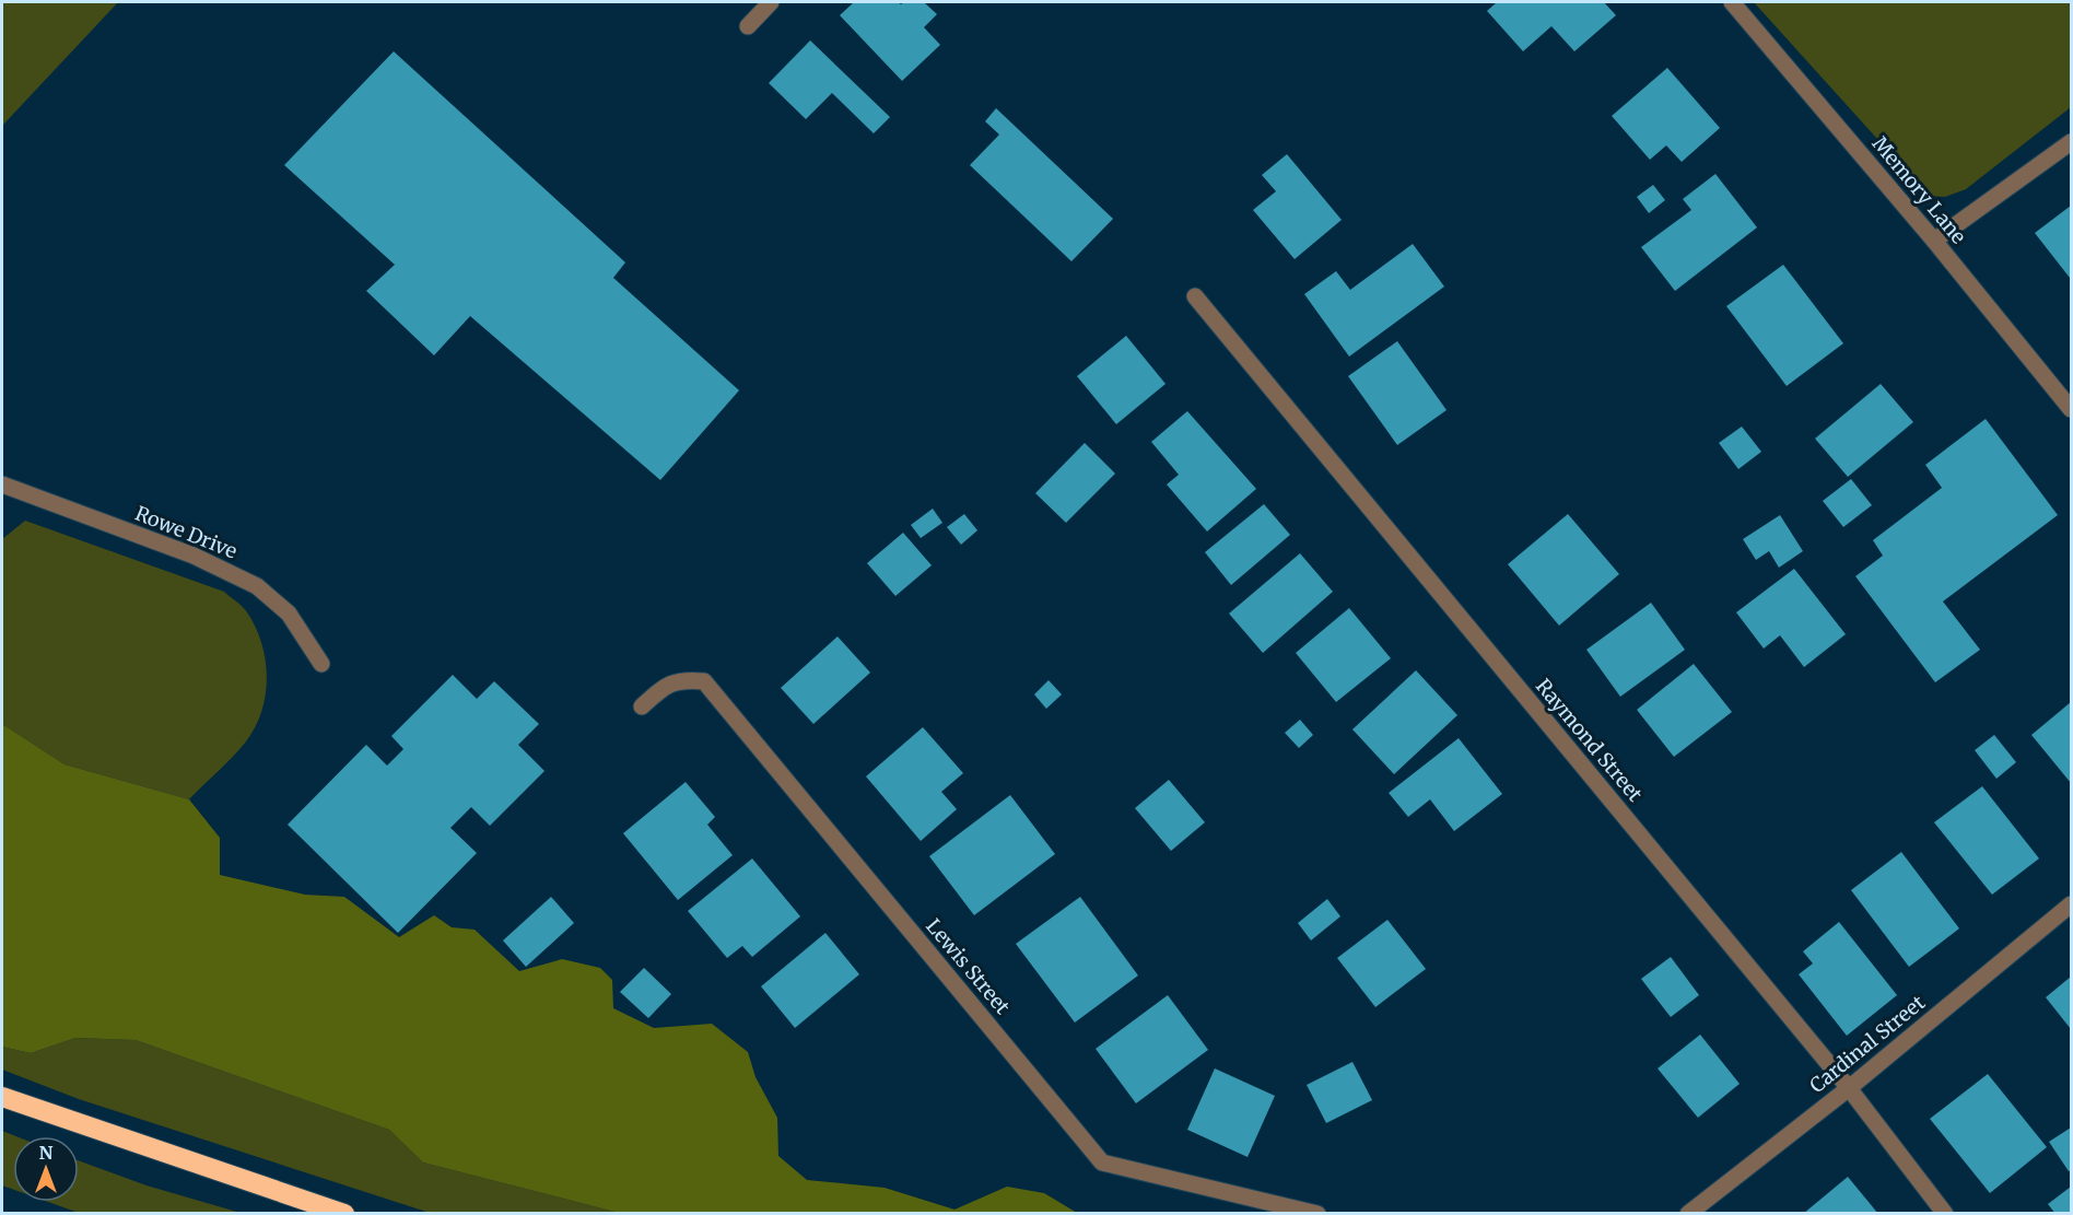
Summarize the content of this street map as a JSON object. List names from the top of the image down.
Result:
{
  "streets": {
    "street": [
      "Memory Lane",
      "Rowe Drive",
      "Raymond Street",
      "Lewis Street",
      "Cardinal Street"
    ]
  },
  "crossings": [
    ["Raymond Street", "Cardinal Street"]
  ],
  "north": "top"
}
